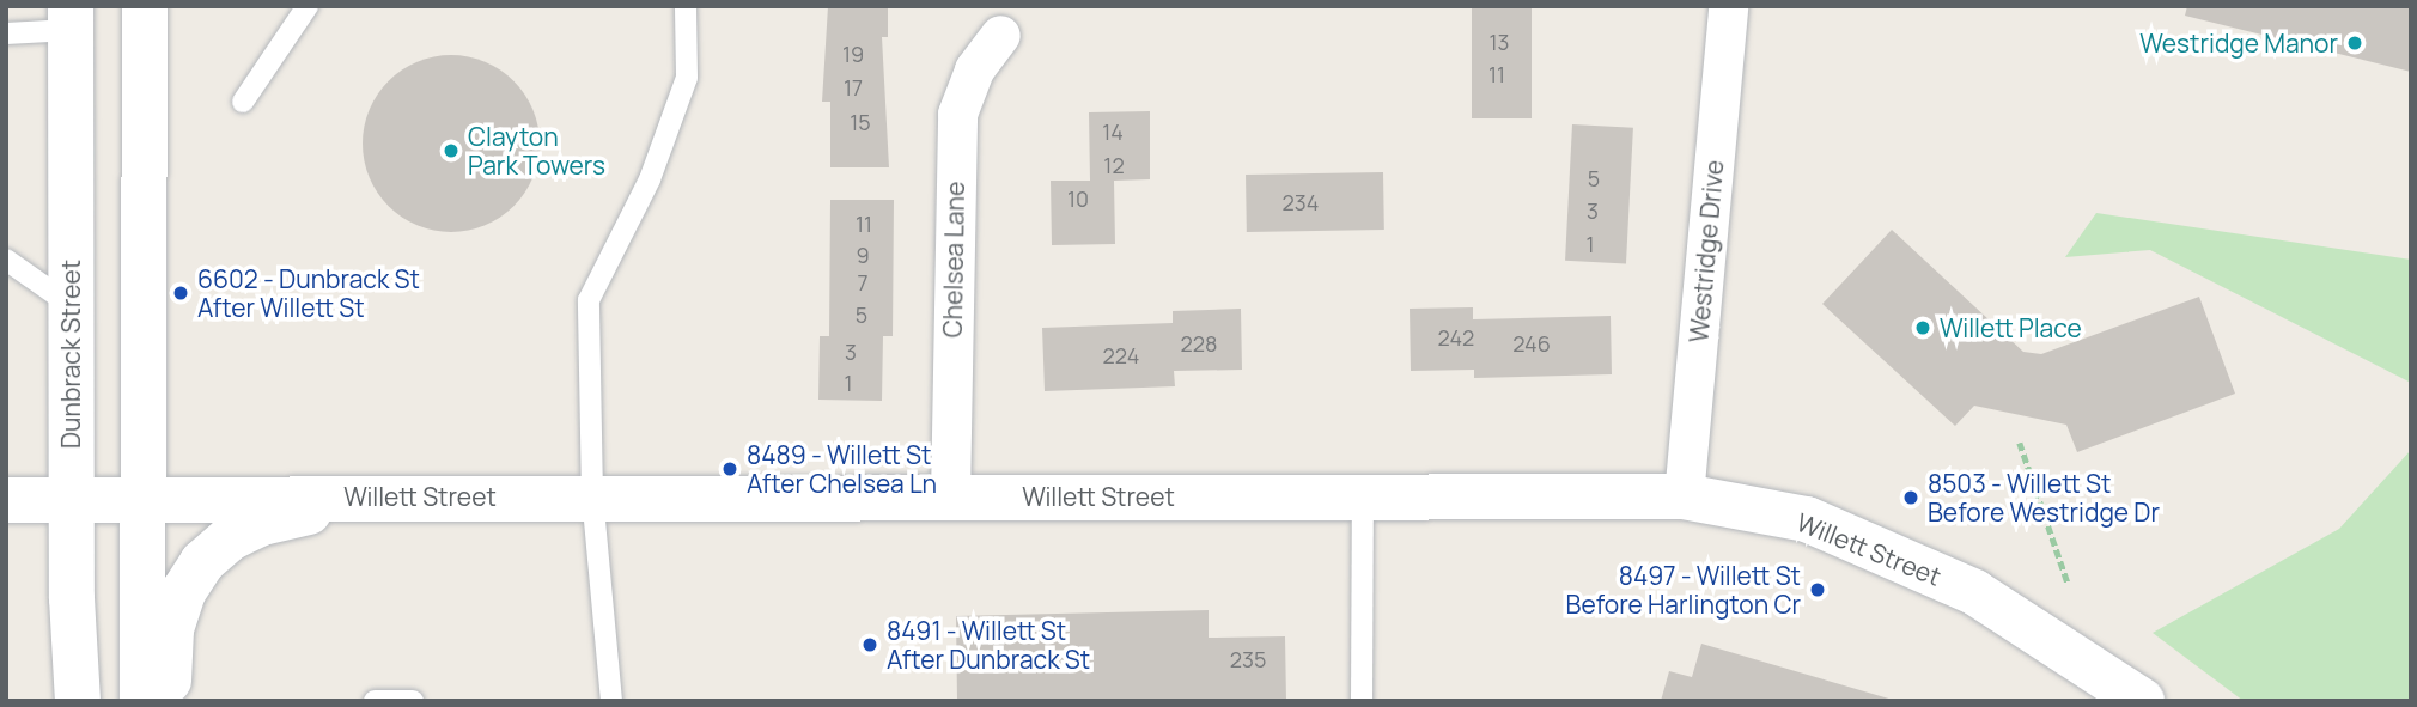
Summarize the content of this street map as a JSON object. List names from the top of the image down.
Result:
{
  "streets": {
    "street": [
      "Westridge Drive",
      "Chelsea Lane",
      "Dunbrack Street",
      "Willett Street"
    ]
  },
  "crossings": [
    ["Westridge Drive", "Willett Street"],
    ["Chelsea Lane", "Willett Street"],
    ["Dunbrack Street", "Willett Street"]
  ],
  "places": [
    "Westridge Manor",
    "Clayton Park Towers",
    "6602 - Dunbrack St After Willett St",
    "Willett Place",
    "8489 - Willett St After Chelsea Ln",
    "8503 - Willett St Before Westridge Dr",
    "8497 - Willett St Before Harlington Cr",
    "8491 - Willett St After Dunbrack St"
  ],
  "house_numbers": [
    "13",
    "19",
    "11",
    "17",
    "15",
    "14",
    "12",
    "5",
    "10",
    "234",
    "3",
    "11",
    "1",
    "9",
    "7",
    "5",
    "242",
    "228",
    "246",
    "3",
    "224",
    "1",
    "235"
  ]
}
